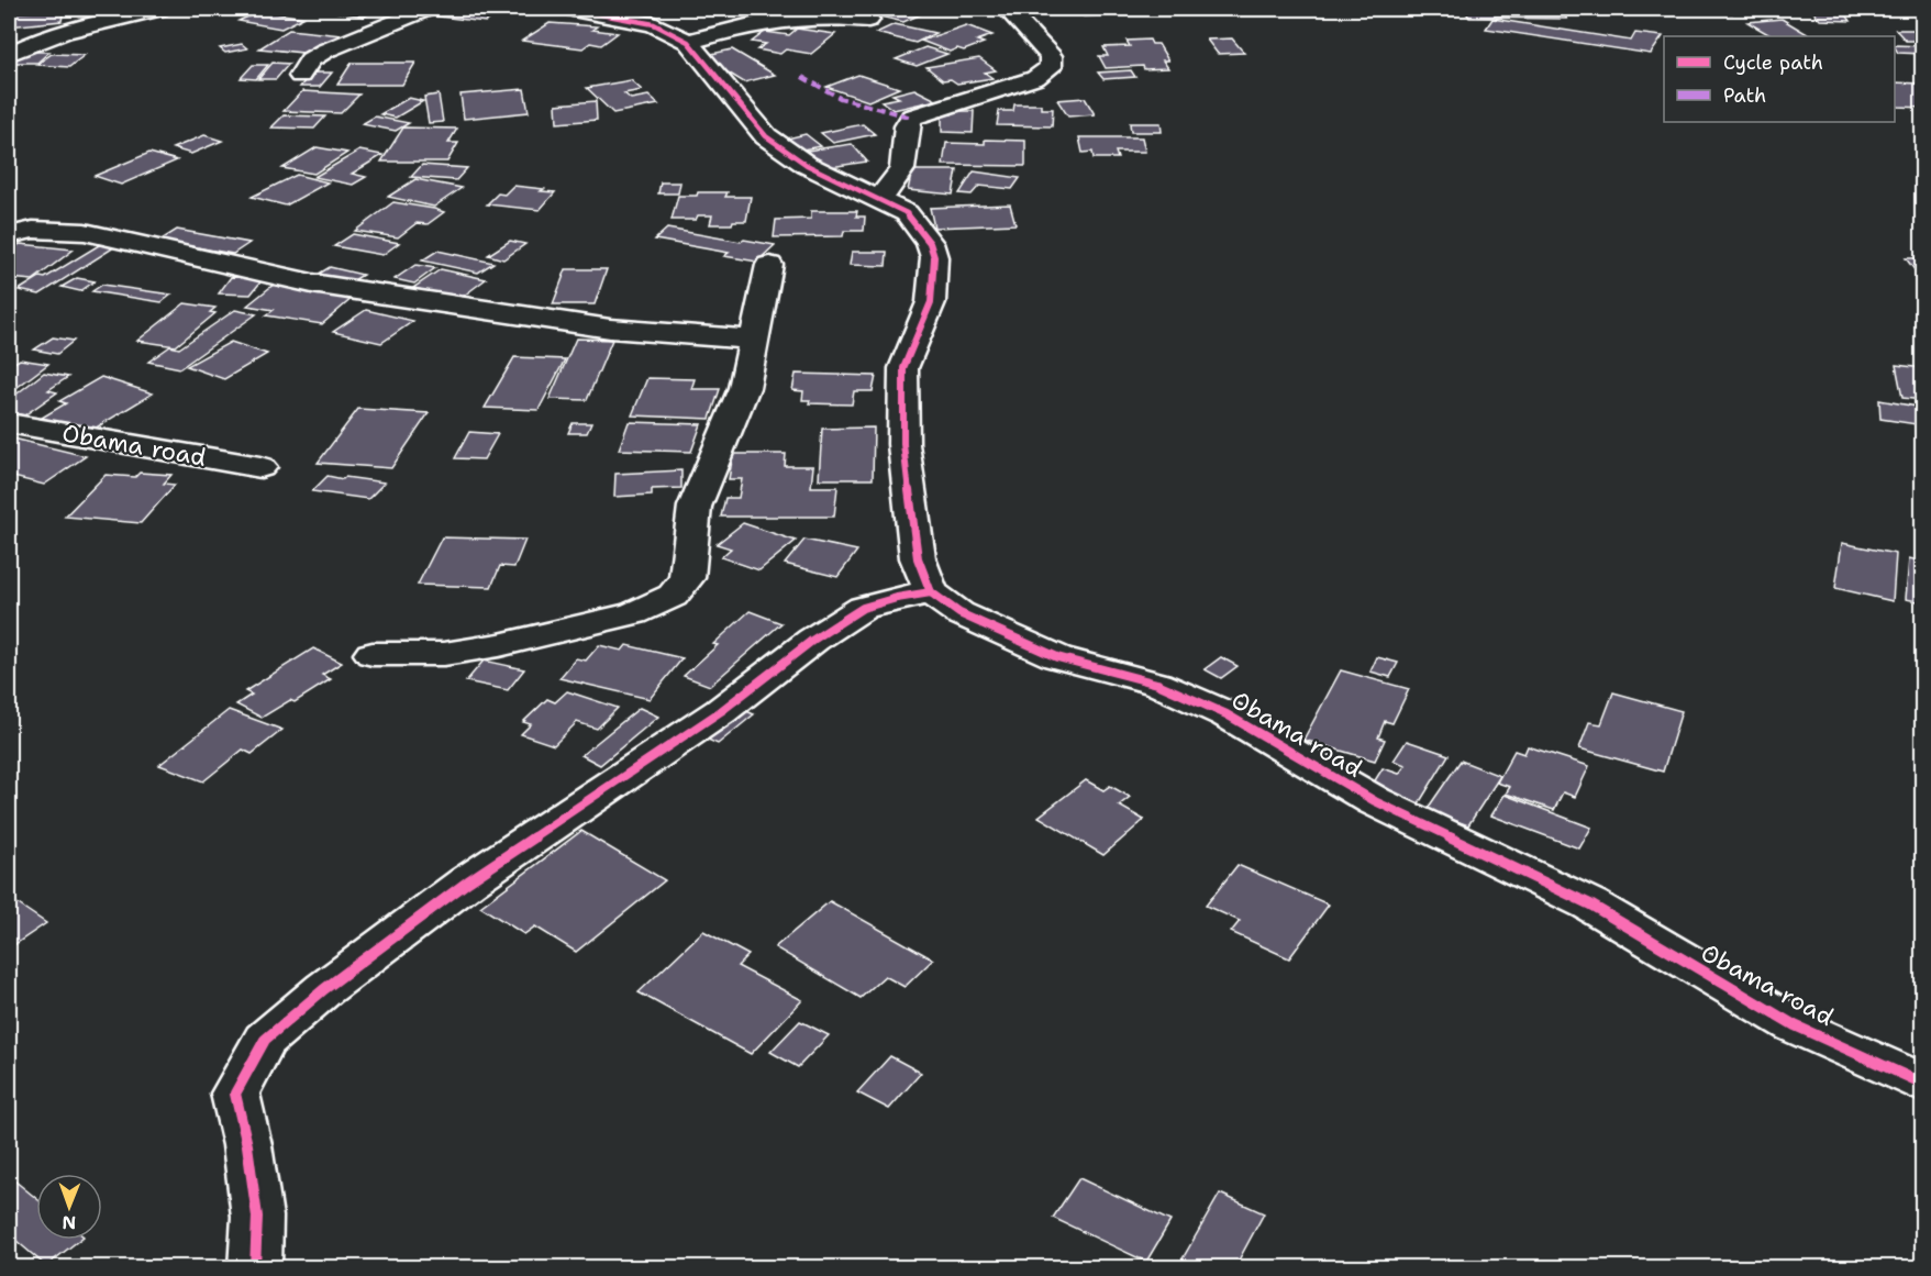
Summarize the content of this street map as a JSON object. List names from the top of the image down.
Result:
{
  "streets": {
    "street": ["Obama road"]
  },
  "legend": ["Cycle path", "Path"],
  "north": "bottom"
}
